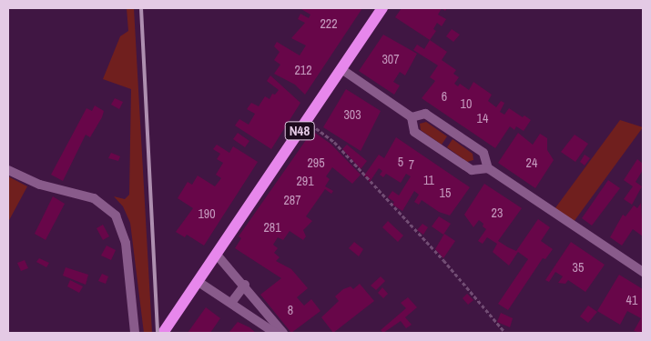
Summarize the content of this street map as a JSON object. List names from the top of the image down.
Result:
{
  "streets": {
    "main road": ["N48"]
  },
  "house_numbers": [
    "222",
    "307",
    "212",
    "6",
    "10",
    "303",
    "14",
    "5",
    "295",
    "24",
    "7",
    "11",
    "291",
    "15",
    "287",
    "23",
    "190",
    "281",
    "35",
    "41",
    "8"
  ]
}
